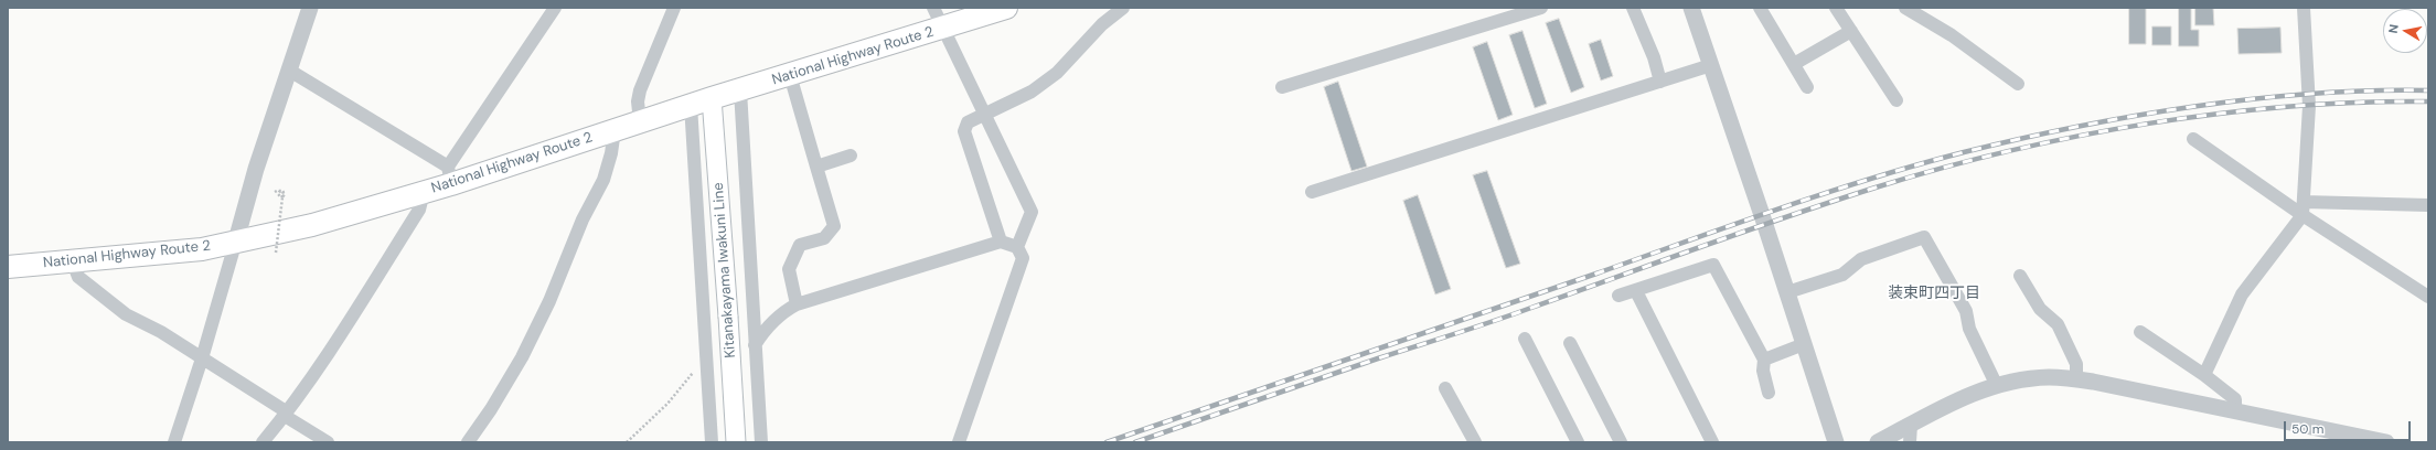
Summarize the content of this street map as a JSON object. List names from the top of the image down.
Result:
{
  "streets": {
    "highway": ["National Highway Route 2"],
    "main road": ["Kitanakayama Iwakuni Line"]
  },
  "crossings": [
    ["National Highway Route 2", "Kitanakayama Iwakuni Line"]
  ],
  "districts": ["装束町四丁目"],
  "scale_bar": "50 m",
  "north": "left"
}
